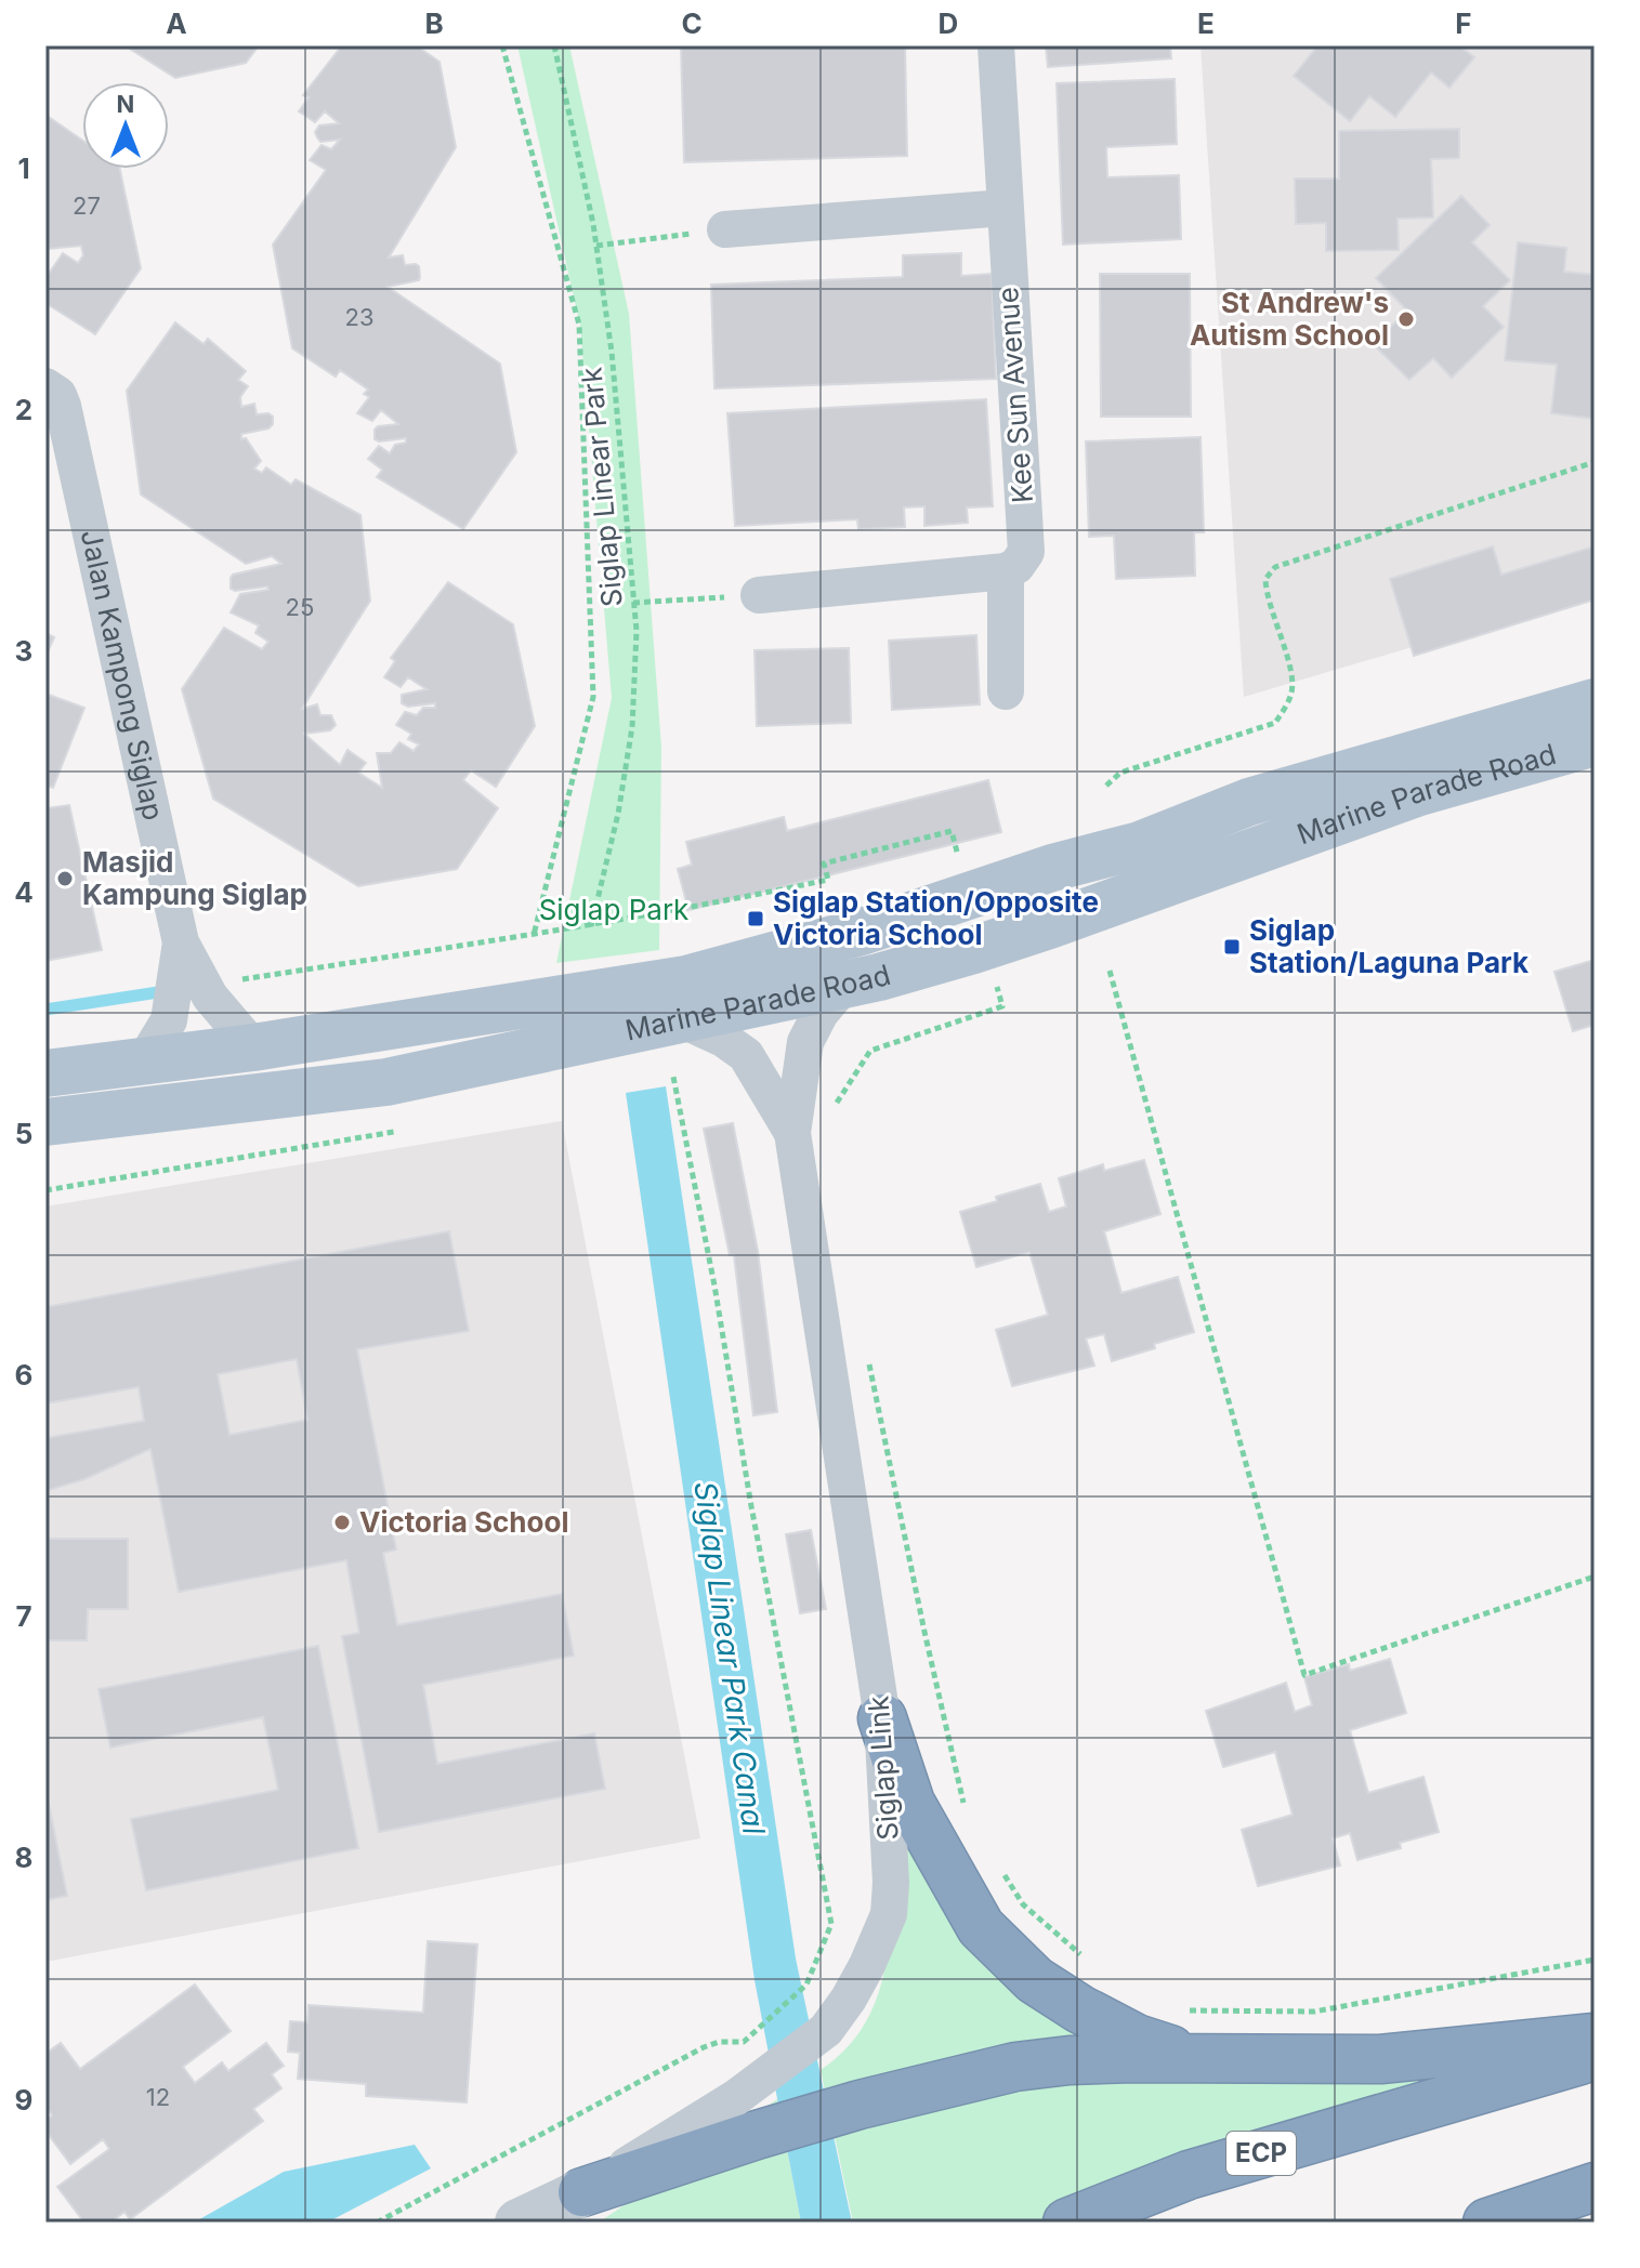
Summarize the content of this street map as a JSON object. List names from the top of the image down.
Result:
{
  "streets": {
    "highway": ["ECP"],
    "main road": ["Marine Parade Road"],
    "street": ["Kee Sun Avenue", "Jalan Kampong Siglap", "Siglap Link"],
    "path": ["Siglap Linear Park"]
  },
  "crossings": [
    ["Jalan Kampong Siglap", "Marine Parade Road"],
    ["Marine Parade Road", "Siglap Link"]
  ],
  "water": ["Siglap Linear Park Canal"],
  "parks": ["Siglap Park"],
  "places": {
    "other": ["St Andrew's Autism School", "Masjid Kampung Siglap", "Victoria School"],
    "transit": ["Siglap Station/Opposite Victoria School", "Siglap Station/Laguna Park"]
  },
  "house_numbers": [
    "27",
    "23",
    "25",
    "12"
  ],
  "north": "top",
  "grid": {
    "columns": [
      "A",
      "B",
      "C",
      "D",
      "E",
      "F"
    ],
    "rows": [
      "1",
      "2",
      "3",
      "4",
      "5",
      "6",
      "7",
      "8",
      "9"
    ]
  }
}
